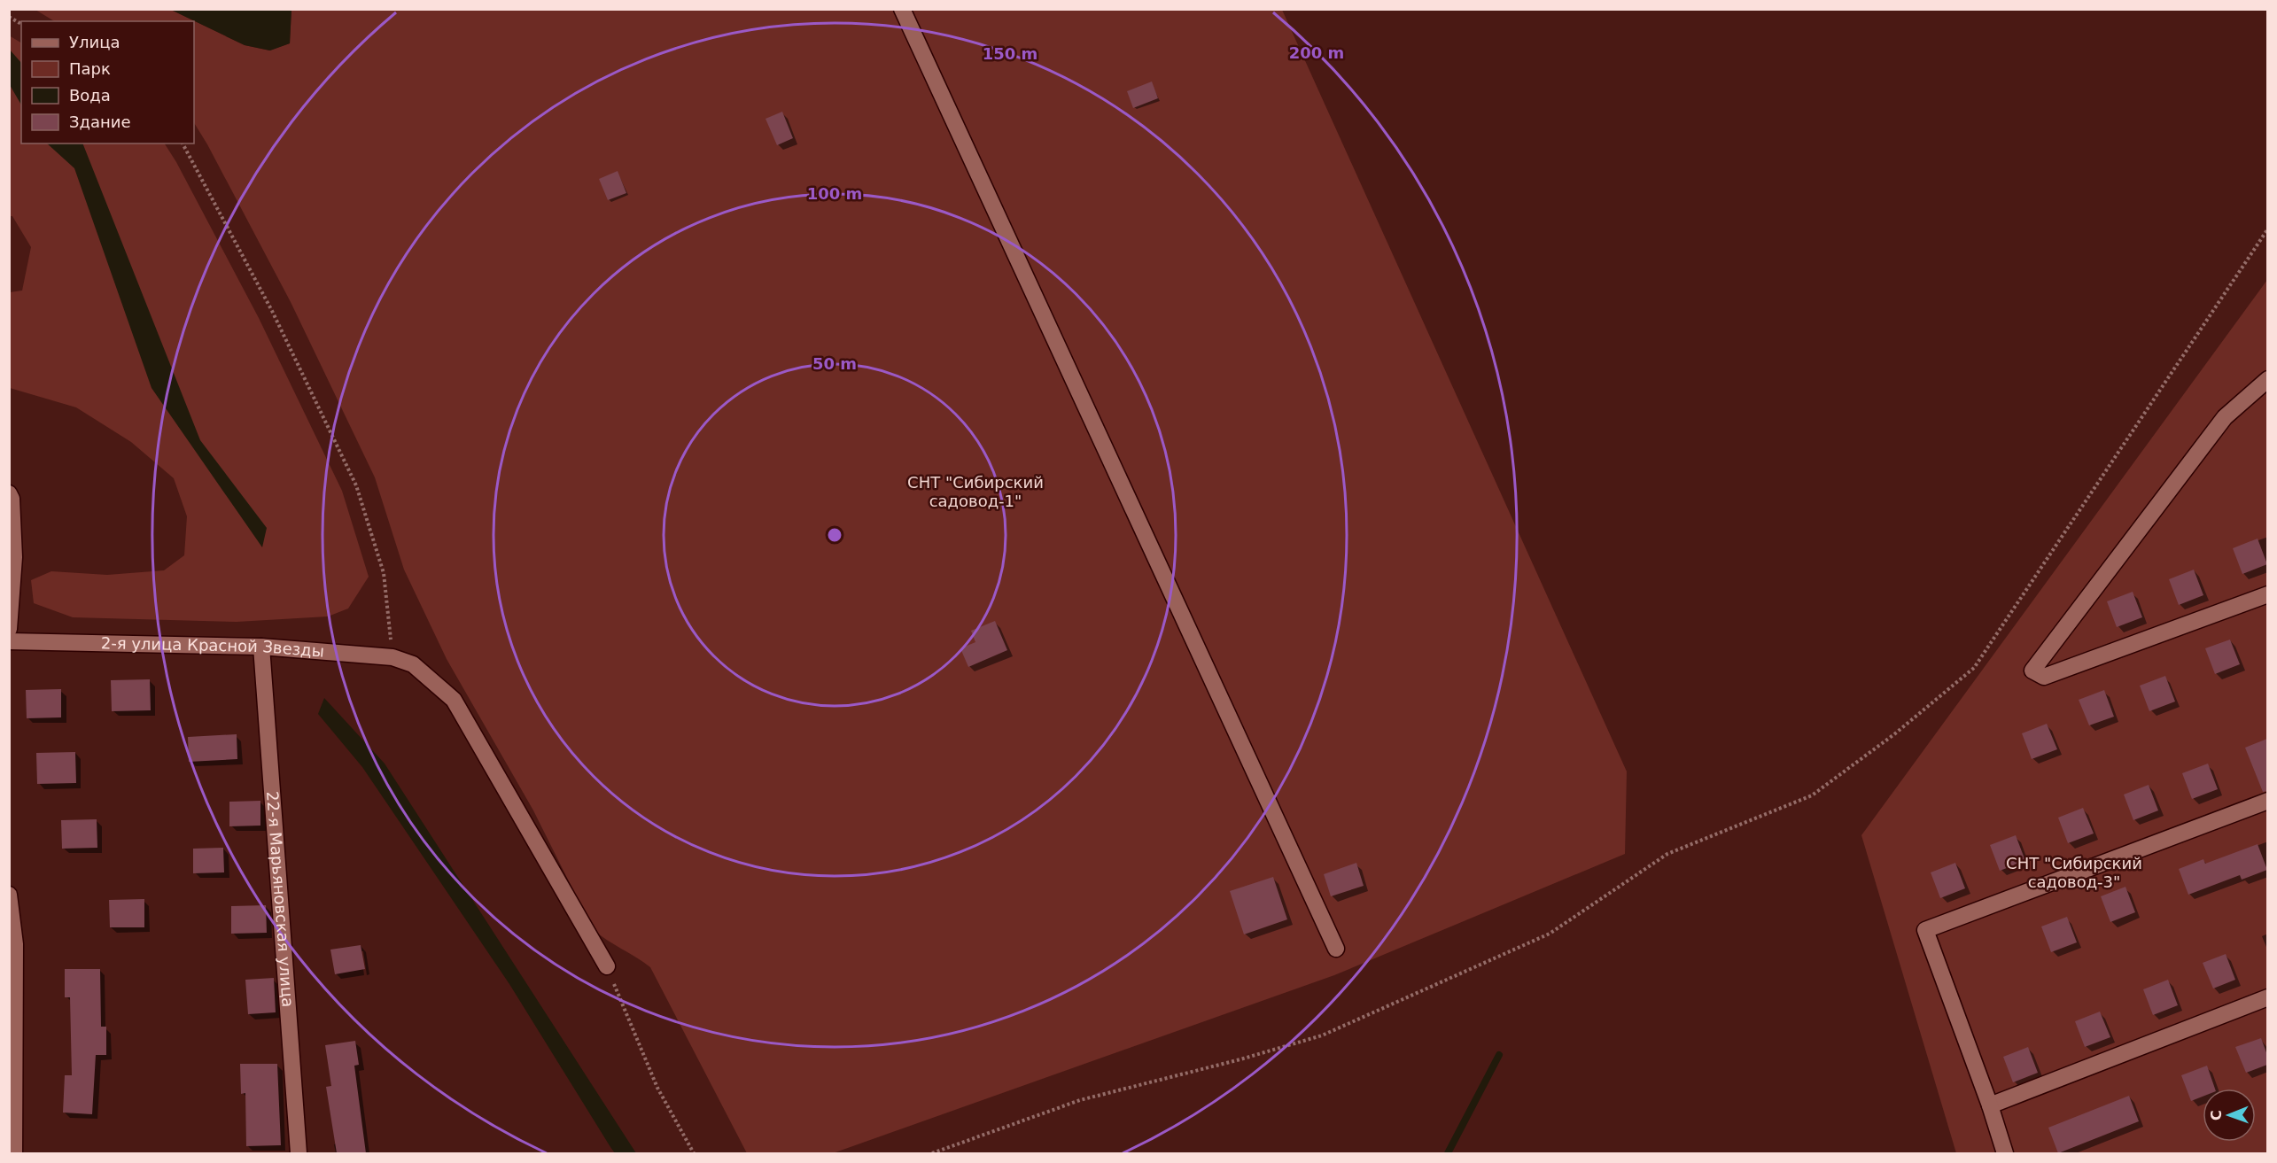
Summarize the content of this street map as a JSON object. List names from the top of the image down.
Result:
{
  "streets": {
    "street": ["2-я улица Красной Звезды", "22-я Марьяновская улица"]
  },
  "crossings": [
    ["2-я улица Красной Звезды", "22-я Марьяновская улица"]
  ],
  "parks": ["СНТ \"Сибирский садовод-1\"", "СНТ \"Сибирский садовод-3\""],
  "legend": [
    "Улица",
    "Парк",
    "Вода",
    "Здание"
  ],
  "north": "left",
  "rings": [
    "200 m",
    "150 m",
    "100 m",
    "50 m"
  ]
}
